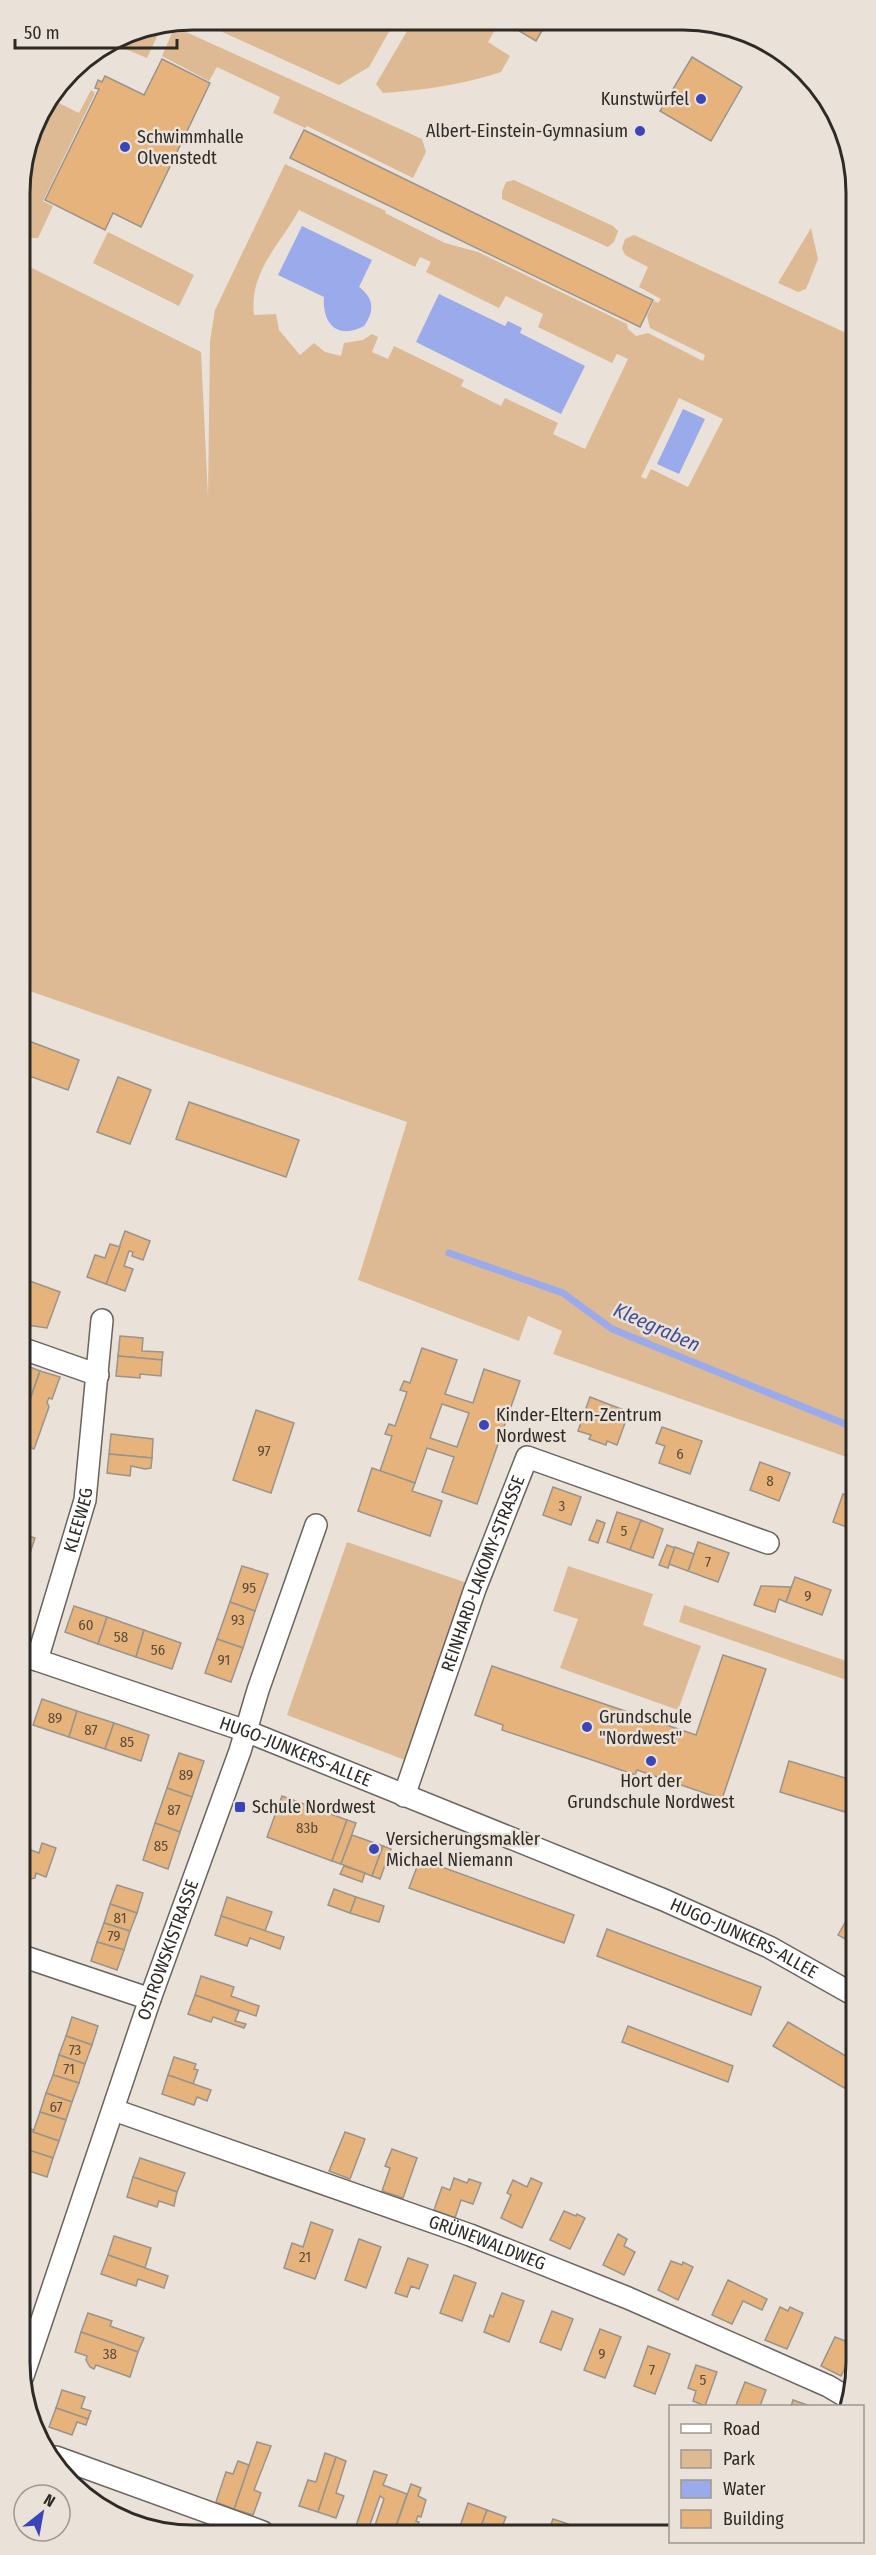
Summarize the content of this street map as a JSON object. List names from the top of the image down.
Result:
{
  "streets": {
    "street": [
      "KLEEWEG",
      "REINHARD-LAKOMY-STRASSE",
      "HUGO-JUNKERS-ALLEE",
      "OSTROWSKISTRASSE",
      "GRÜNEWALDWEG"
    ]
  },
  "crossings": [
    ["KLEEWEG", "HUGO-JUNKERS-ALLEE"],
    ["REINHARD-LAKOMY-STRASSE", "HUGO-JUNKERS-ALLEE"],
    ["HUGO-JUNKERS-ALLEE", "OSTROWSKISTRASSE"],
    ["OSTROWSKISTRASSE", "GRÜNEWALDWEG"]
  ],
  "water": ["Kleegraben"],
  "places": {
    "other": [
      "Kunstwürfel",
      "Albert-Einstein-Gymnasium",
      "Schwimmhalle Olvenstedt",
      "Kinder-Eltern-Zentrum Nordwest",
      "Grundschule \"Nordwest\"",
      "Hort der Grundschule Nordwest",
      "Versicherungsmakler Michael Niemann"
    ],
    "transit": ["Schule Nordwest"]
  },
  "house_numbers": [
    "97",
    "6",
    "8",
    "3",
    "5",
    "7",
    "95",
    "9",
    "93",
    "60",
    "58",
    "56",
    "91",
    "89",
    "87",
    "85",
    "89",
    "87",
    "83b",
    "85",
    "81",
    "79",
    "73",
    "71",
    "67",
    "21",
    "38",
    "9",
    "7",
    "5"
  ],
  "legend": [
    "Road",
    "Park",
    "Water",
    "Building"
  ],
  "scale_bar": "50 m",
  "north": "top right"
}
